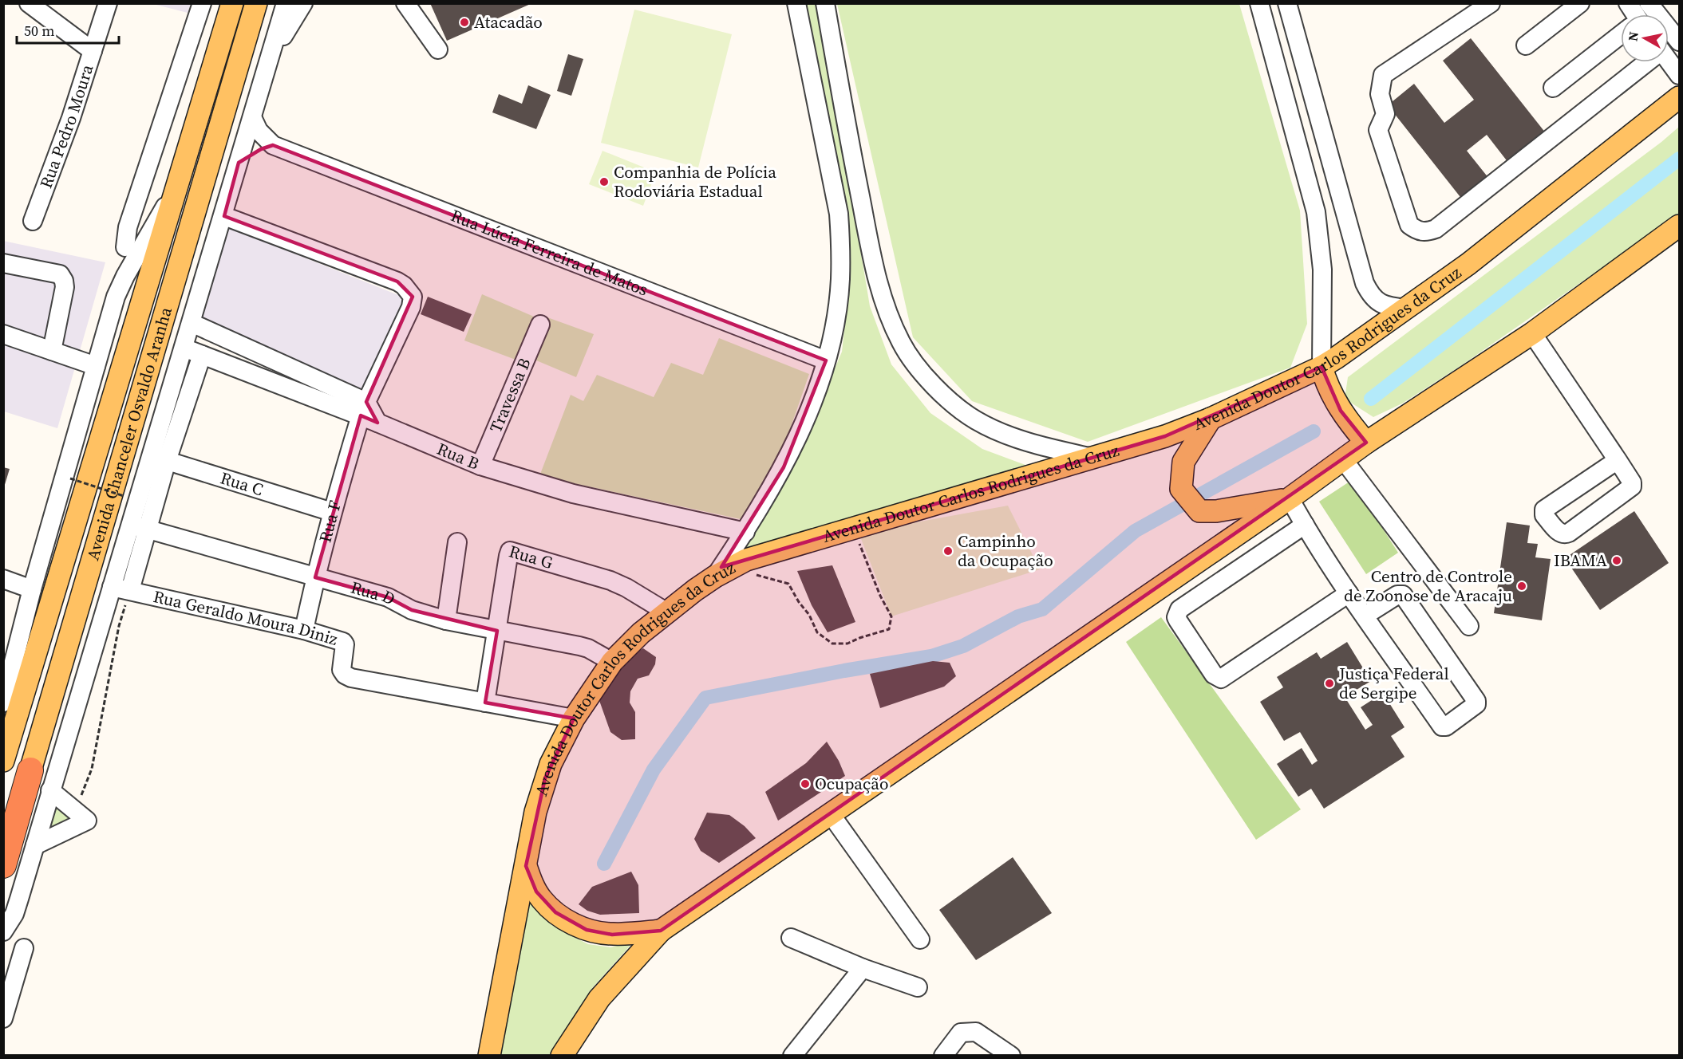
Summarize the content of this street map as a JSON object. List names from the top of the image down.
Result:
{
  "streets": {
    "highway": ["Avenida Chanceler Osvaldo Aranha"],
    "main road": ["Avenida Doutor Carlos Rodrigues da Cruz"],
    "street": [
      "Rua Pedro Moura",
      "Rua Lúcia Ferreira de Matos",
      "Travessa B",
      "Rua B",
      "Rua C",
      "Rua F",
      "Rua G",
      "Rua D",
      "Rua Geraldo Moura Diniz"
    ]
  },
  "crossings": [
    ["Avenida Doutor Carlos Rodrigues da Cruz", "Rua G"],
    ["Avenida Doutor Carlos Rodrigues da Cruz", "Rua D"],
    ["Avenida Doutor Carlos Rodrigues da Cruz", "Rua Geraldo Moura Diniz"],
    ["Travessa B", "Rua B"],
    ["Rua B", "Rua F"],
    ["Rua C", "Rua F"],
    ["Rua F", "Rua D"],
    ["Rua F", "Rua Geraldo Moura Diniz"],
    ["Rua G", "Rua D"],
    ["Rua G", "Rua Geraldo Moura Diniz"]
  ],
  "places": [
    "Atacadão",
    "Companhia de Polícia Rodoviária Estadual",
    "Campinho da Ocupação",
    "IBAMA",
    "Centro de Controle de Zoonose de Aracaju",
    "Justiça Federal de Sergipe",
    "Ocupação"
  ],
  "scale_bar": "50 m",
  "north": "left"
}
